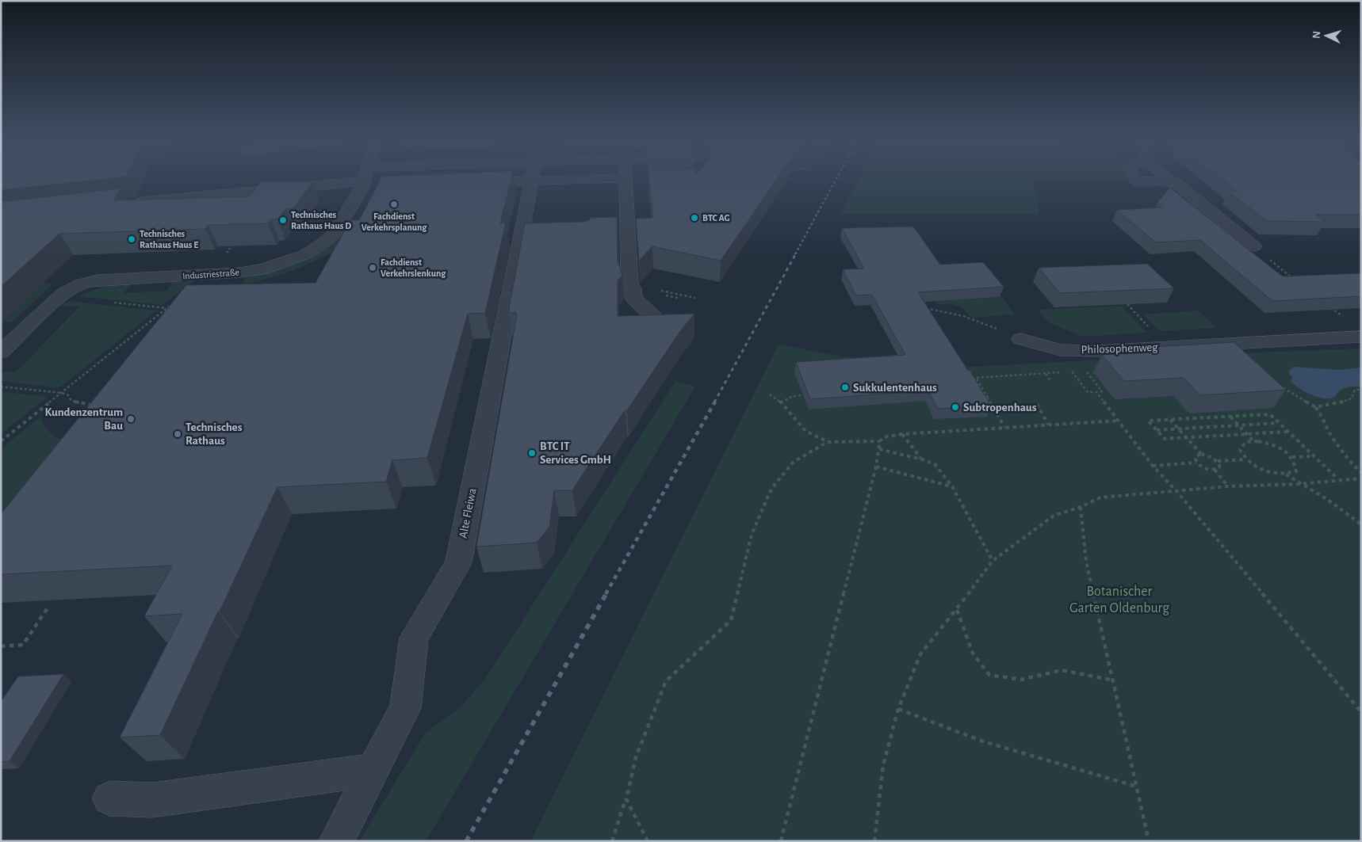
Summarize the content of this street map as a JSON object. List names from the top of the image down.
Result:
{
  "streets": {
    "street": ["Industriestraße", "Philosophenweg", "Alte Fleiwa"]
  },
  "parks": ["Botanischer Garten Oldenburg"],
  "places": [
    "Fachdienst Verkehrsplanung",
    "BTC AG",
    "Technisches Rathaus Haus D",
    "Technisches Rathaus Haus E",
    "Fachdienst Verkehrslenkung",
    "Sukkulentenhaus",
    "Subtropenhaus",
    "Kundenzentrum Bau",
    "Technisches Rathaus",
    "BTC IT Services GmbH"
  ],
  "north": "left"
}
